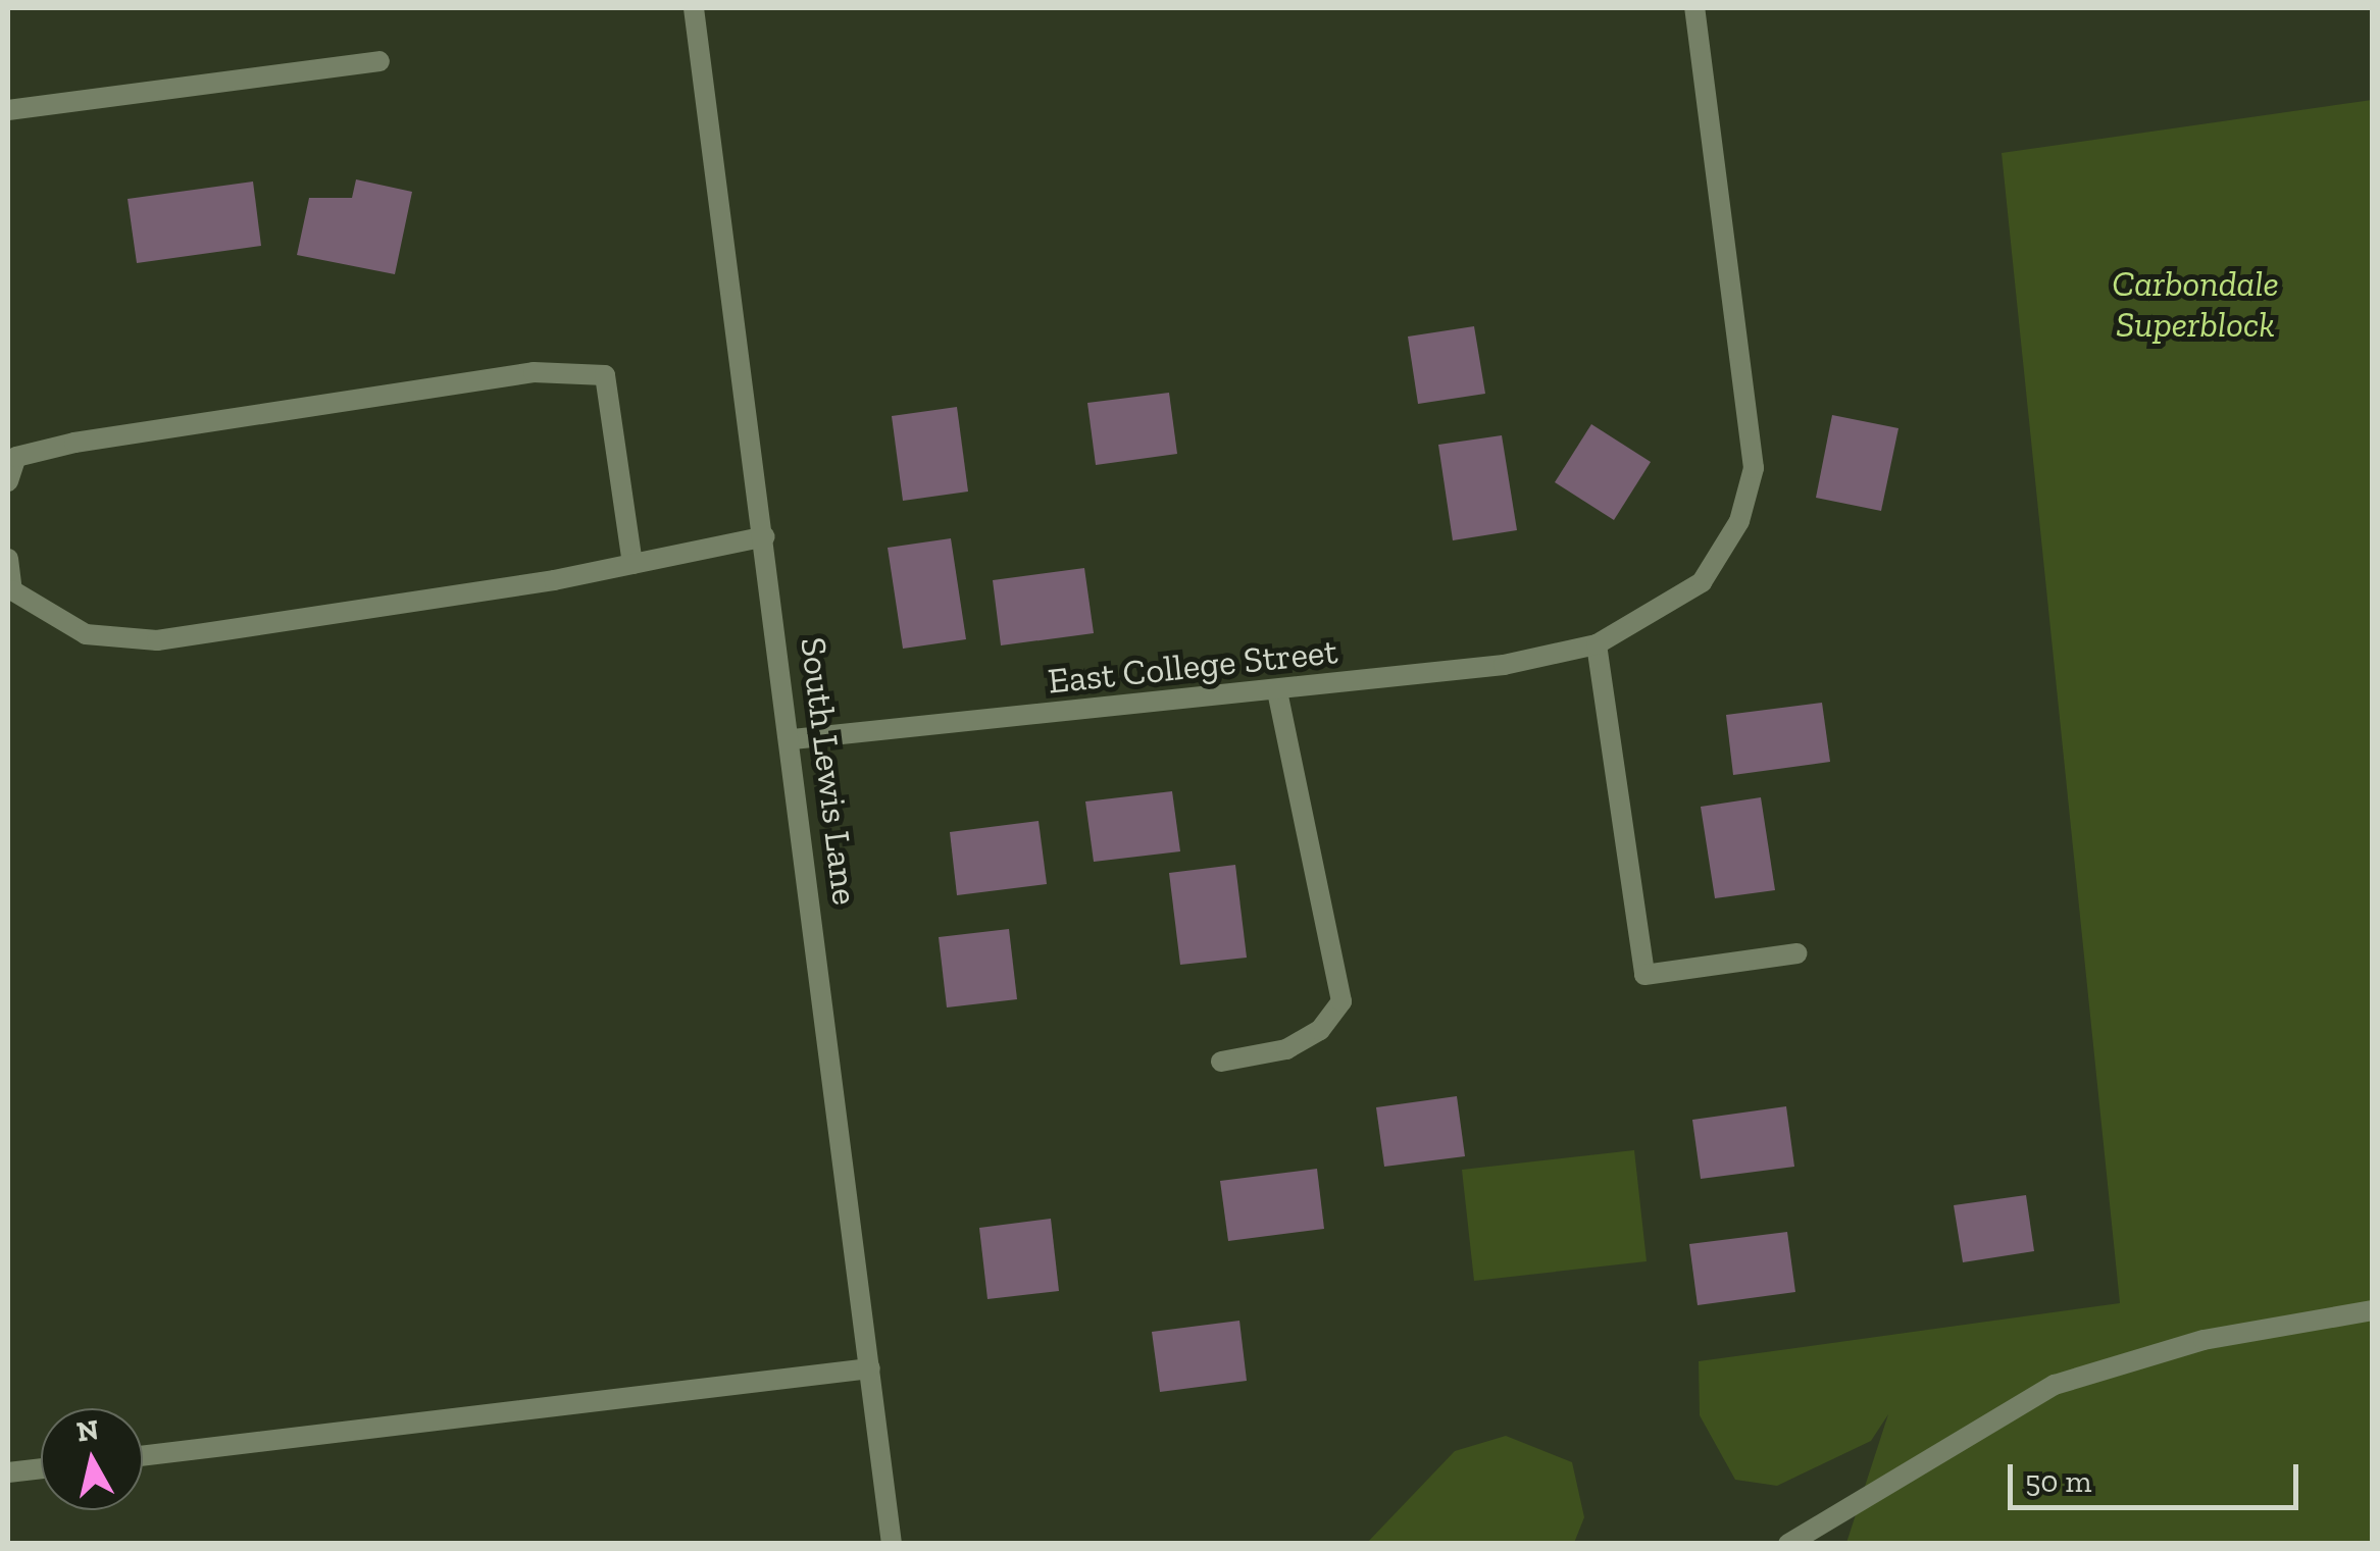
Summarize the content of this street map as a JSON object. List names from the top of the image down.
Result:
{
  "streets": {
    "street": ["East College Street", "South Lewis Lane"]
  },
  "crossings": [
    ["East College Street", "South Lewis Lane"]
  ],
  "parks": ["Carbondale Superblock"],
  "scale_bar": "50 m",
  "north": "top"
}
